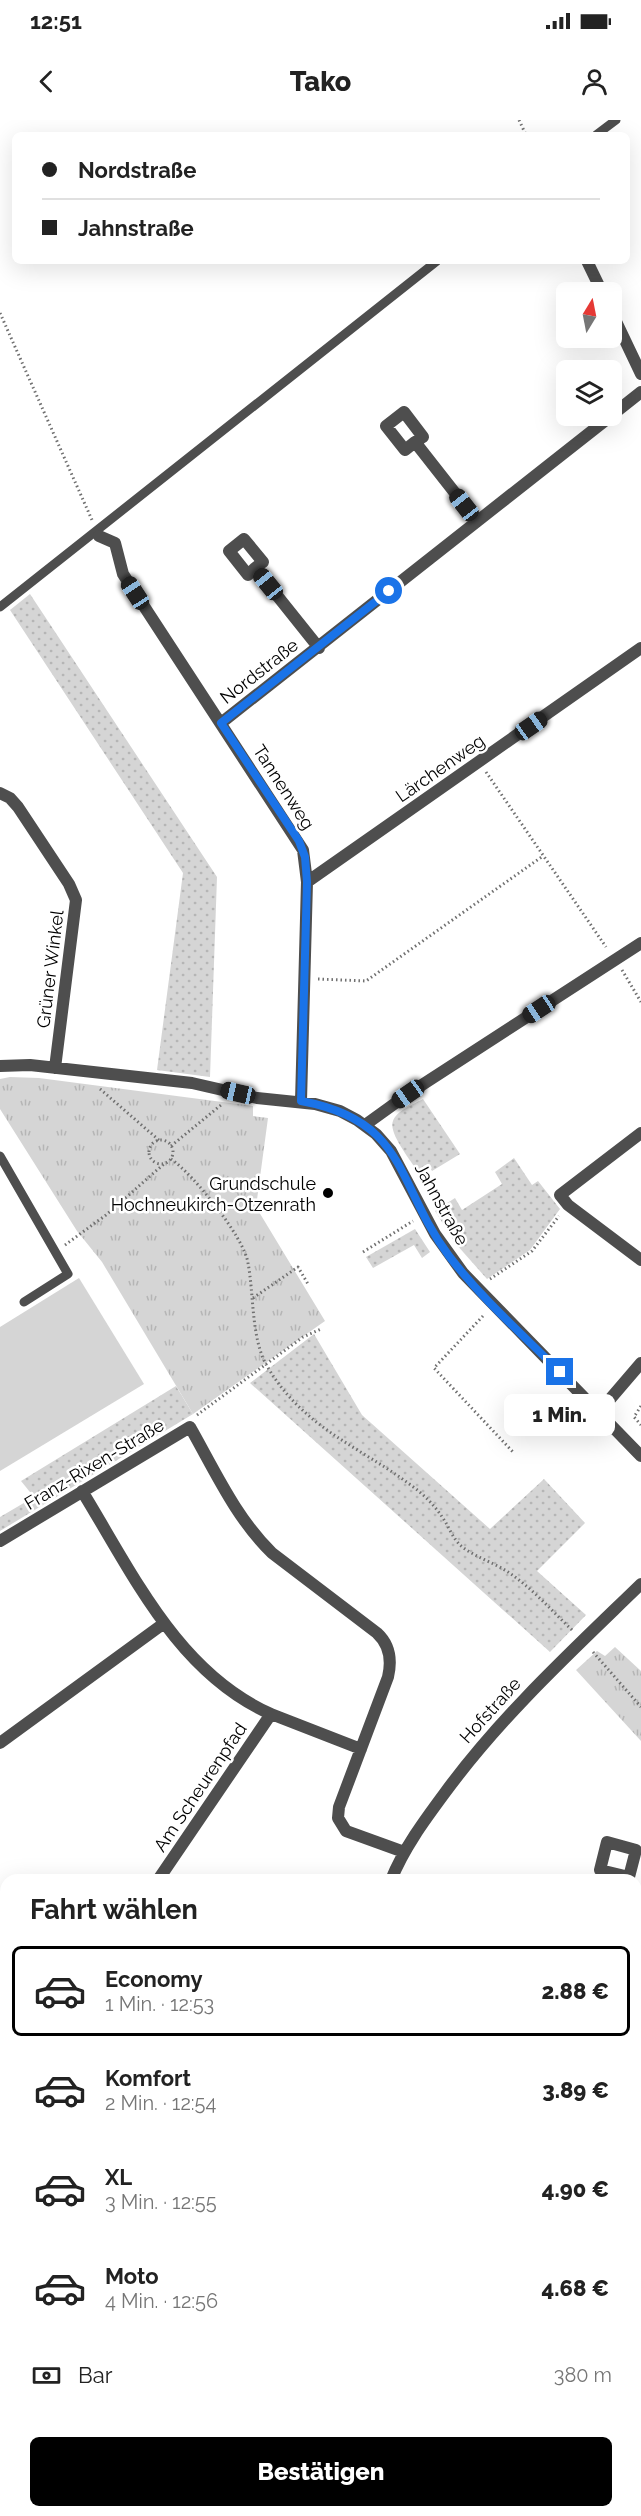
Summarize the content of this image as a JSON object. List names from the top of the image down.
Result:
{
  "streets": {
    "street": [
      "Nordstraße",
      "Lärchenweg",
      "Tannenweg",
      "Grüner Winkel",
      "Jahnstraße",
      "Franz-Rixen-Straße",
      "Hofstraße",
      "Am Scheurenpfad"
    ]
  },
  "crossings": [
    ["Nordstraße", "Tannenweg"],
    ["Lärchenweg", "Tannenweg"],
    ["Tannenweg", "Jahnstraße"],
    ["Grüner Winkel", "Jahnstraße"],
    ["Franz-Rixen-Straße", "Hofstraße"],
    ["Franz-Rixen-Straße", "Am Scheurenpfad"]
  ],
  "places": ["Grundschule Hochneukirch-Otzenrath"],
  "north": "top",
  "page": {
    "status": "12:51",
    "header": "Tako",
    "banner": ["Nordstraße", "Jahnstraße"],
    "bubble": "1 Min.",
    "heading": "Fahrt wählen",
    "list": [
      {
        "name": "Economy",
        "note": "1 Min. · 12:53",
        "value": "2.88 €"
      },
      {
        "name": "Komfort",
        "note": "2 Min. · 12:54",
        "value": "3.89 €"
      },
      {
        "name": "XL",
        "note": "3 Min. · 12:55",
        "value": "4.90 €"
      },
      {
        "name": "Moto",
        "note": "4 Min. · 12:56",
        "value": "4.68 €"
      }
    ],
    "pay": ["Bar", "380 m"],
    "buttons": "Bestätigen"
  }
}
